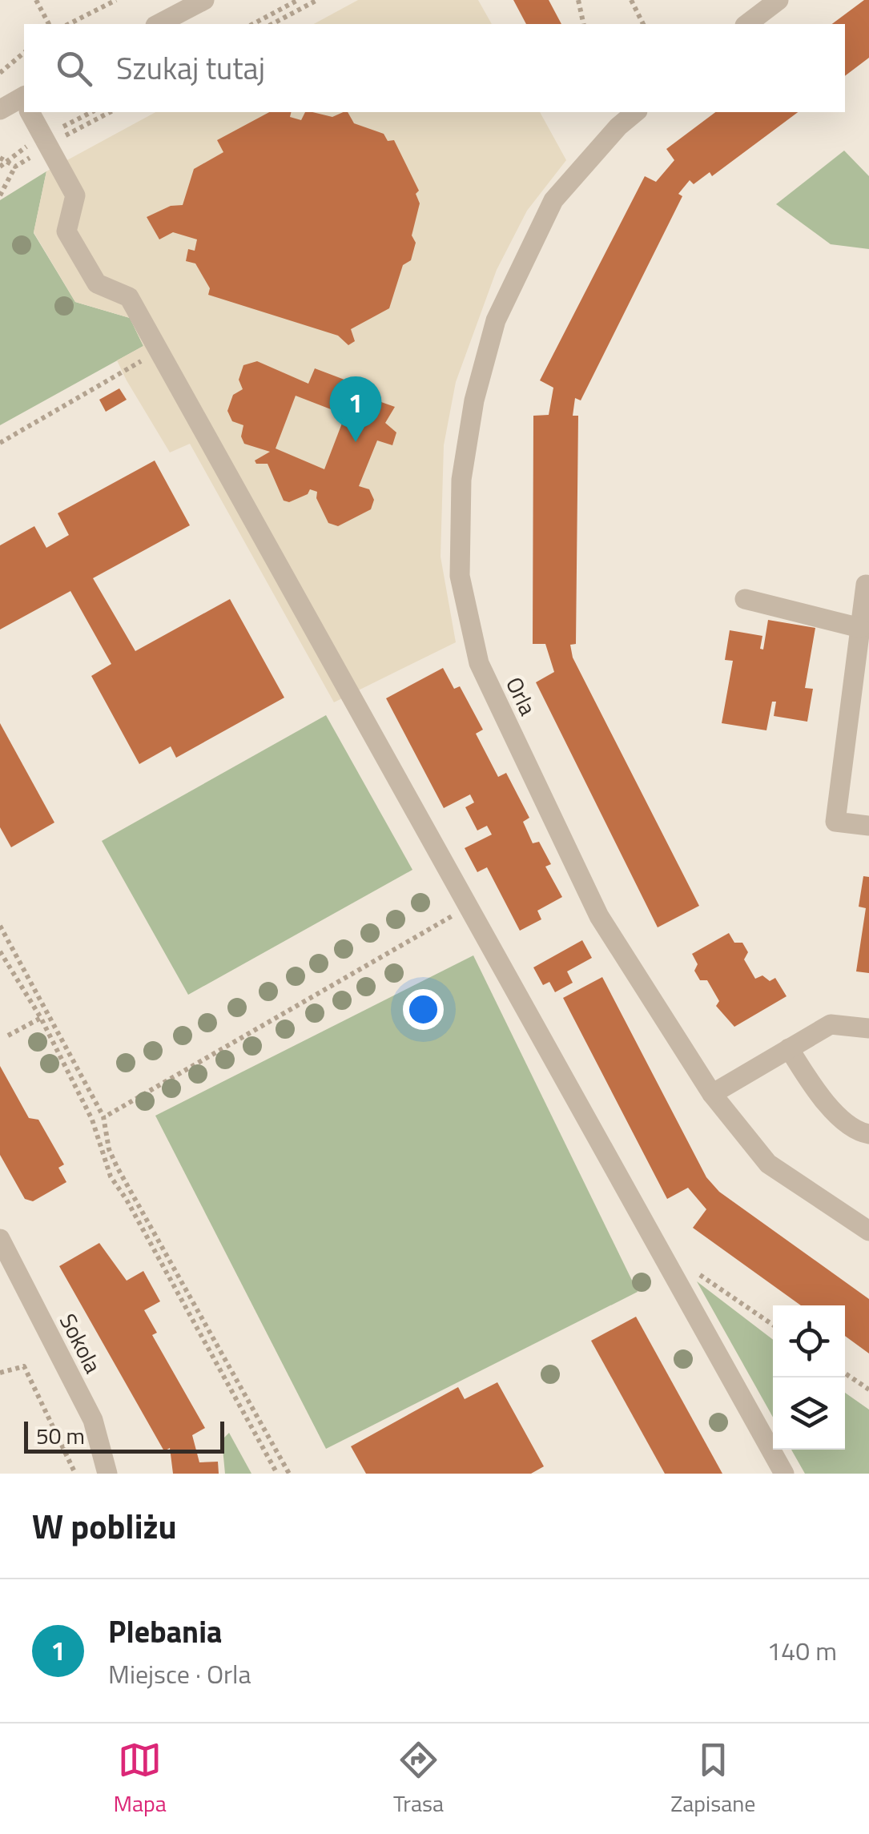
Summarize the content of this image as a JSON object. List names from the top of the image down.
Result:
{
  "streets": {
    "street": ["Orla", "Sokola"]
  },
  "scale_bar": "50 m",
  "page": {
    "search": "Szukaj tutaj",
    "pins": "1",
    "scale": "50 m",
    "heading": "W pobliżu",
    "list": [
      {
        "mark": "1",
        "name": "Plebania",
        "note": "Miejsce · Orla",
        "value": "140 m"
      }
    ],
    "nav": ["Mapa", "Trasa", "Zapisane"]
  }
}
